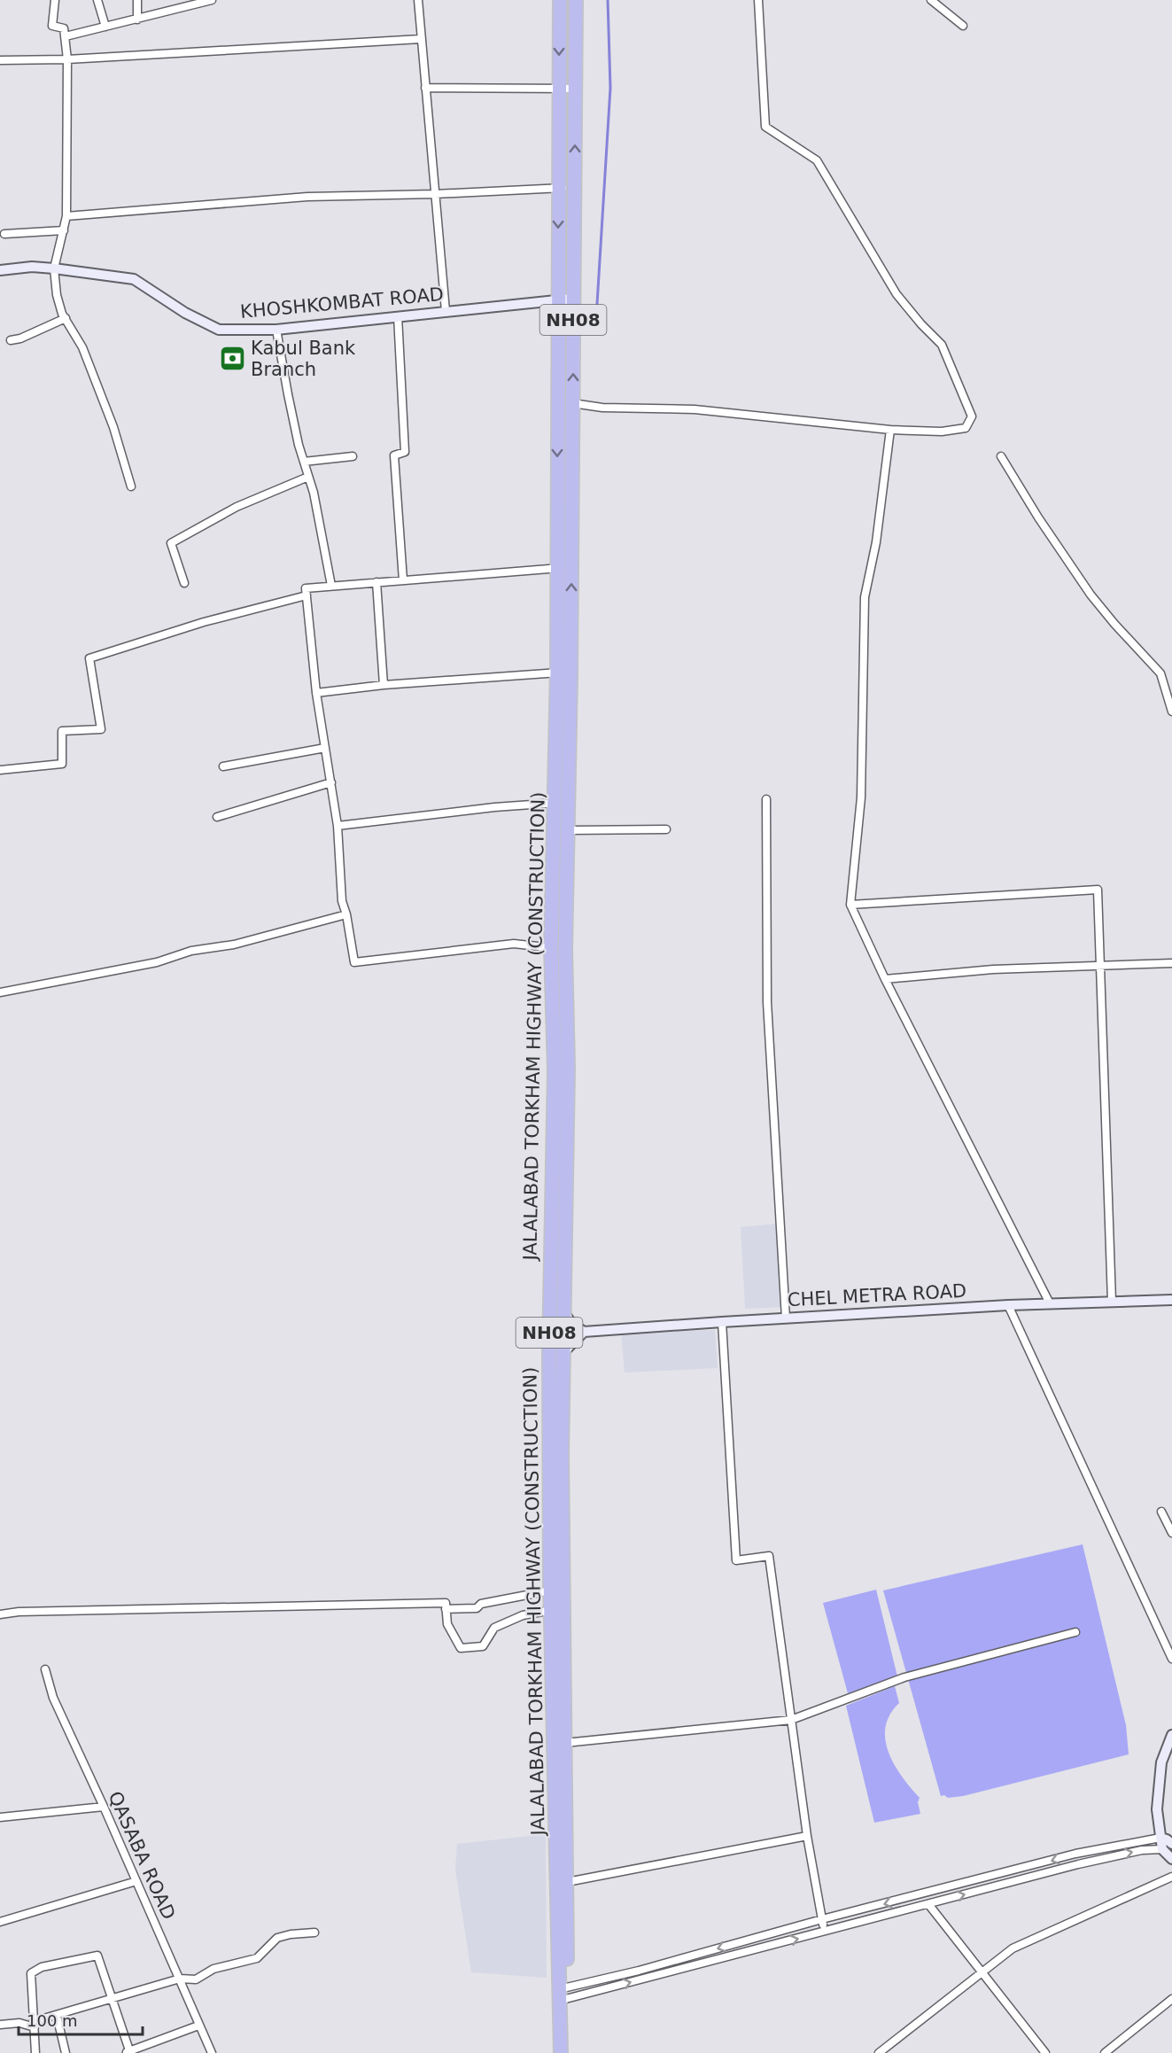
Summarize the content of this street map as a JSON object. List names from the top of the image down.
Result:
{
  "streets": {
    "highway": ["NH08", "JALALABAD TORKHAM HIGHWAY (CONSTRUCTION)"],
    "street": ["KHOSHKOMBAT ROAD", "CHEL METRA ROAD", "QASABA ROAD"]
  },
  "crossings": [
    ["KHOSHKOMBAT ROAD", "NH08"],
    ["KHOSHKOMBAT ROAD", "JALALABAD TORKHAM HIGHWAY (CONSTRUCTION)"],
    ["NH08", "JALALABAD TORKHAM HIGHWAY (CONSTRUCTION)"]
  ],
  "places": {
    "bank": ["Kabul Bank Branch"]
  },
  "scale_bar": "100 m"
}
